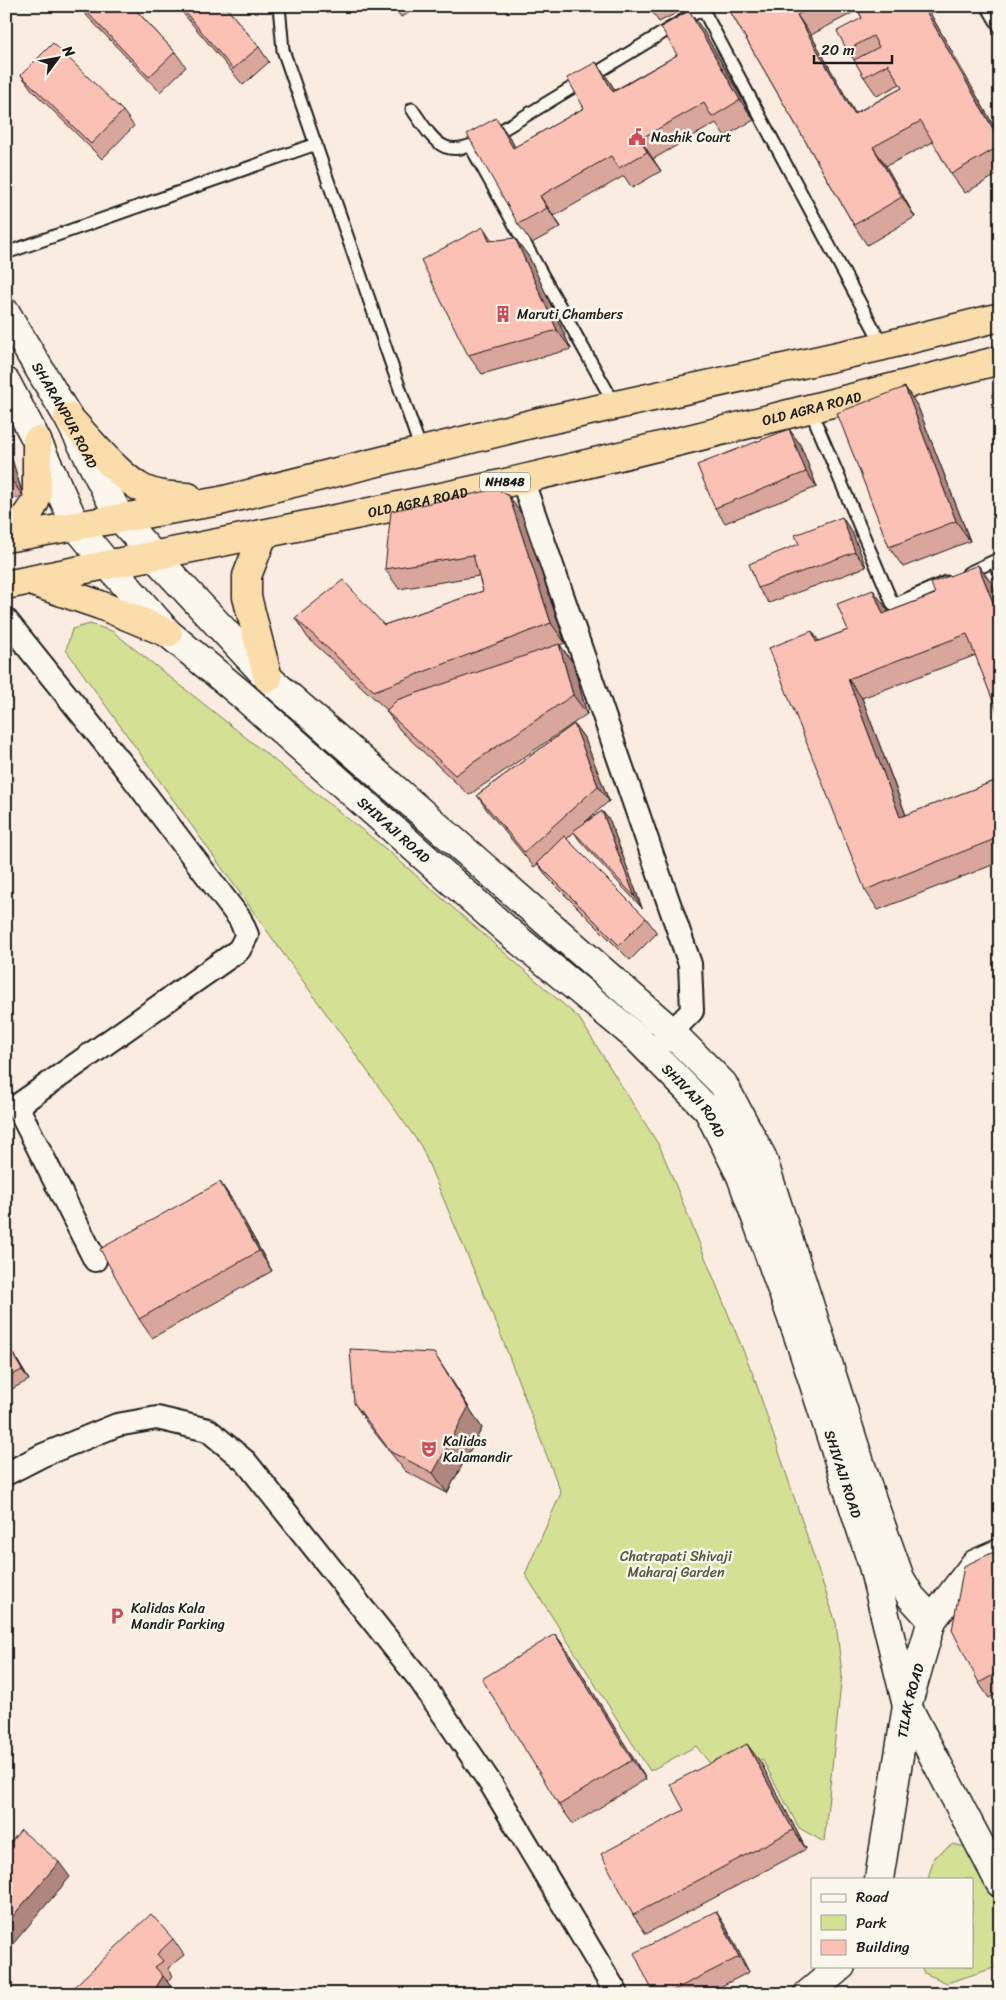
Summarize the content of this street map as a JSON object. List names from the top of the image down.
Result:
{
  "streets": {
    "highway": ["OLD AGRA ROAD", "NH848"],
    "main road": ["SHARANPUR ROAD", "SHIVAJI ROAD", "TILAK ROAD"]
  },
  "crossings": [
    ["OLD AGRA ROAD", "SHIVAJI ROAD"],
    ["SHARANPUR ROAD", "SHIVAJI ROAD"],
    ["SHIVAJI ROAD", "TILAK ROAD"]
  ],
  "parks": ["Chatrapati Shivaji Maharaj Garden"],
  "places": {
    "public building": ["Nashik Court"],
    "building": ["Maruti Chambers"],
    "theatre": ["Kalidas Kalamandir"],
    "parking": ["Kalidas Kala Mandir Parking"]
  },
  "legend": ["Road", "Park", "Building"],
  "scale_bar": "20 m",
  "north": "top right"
}
